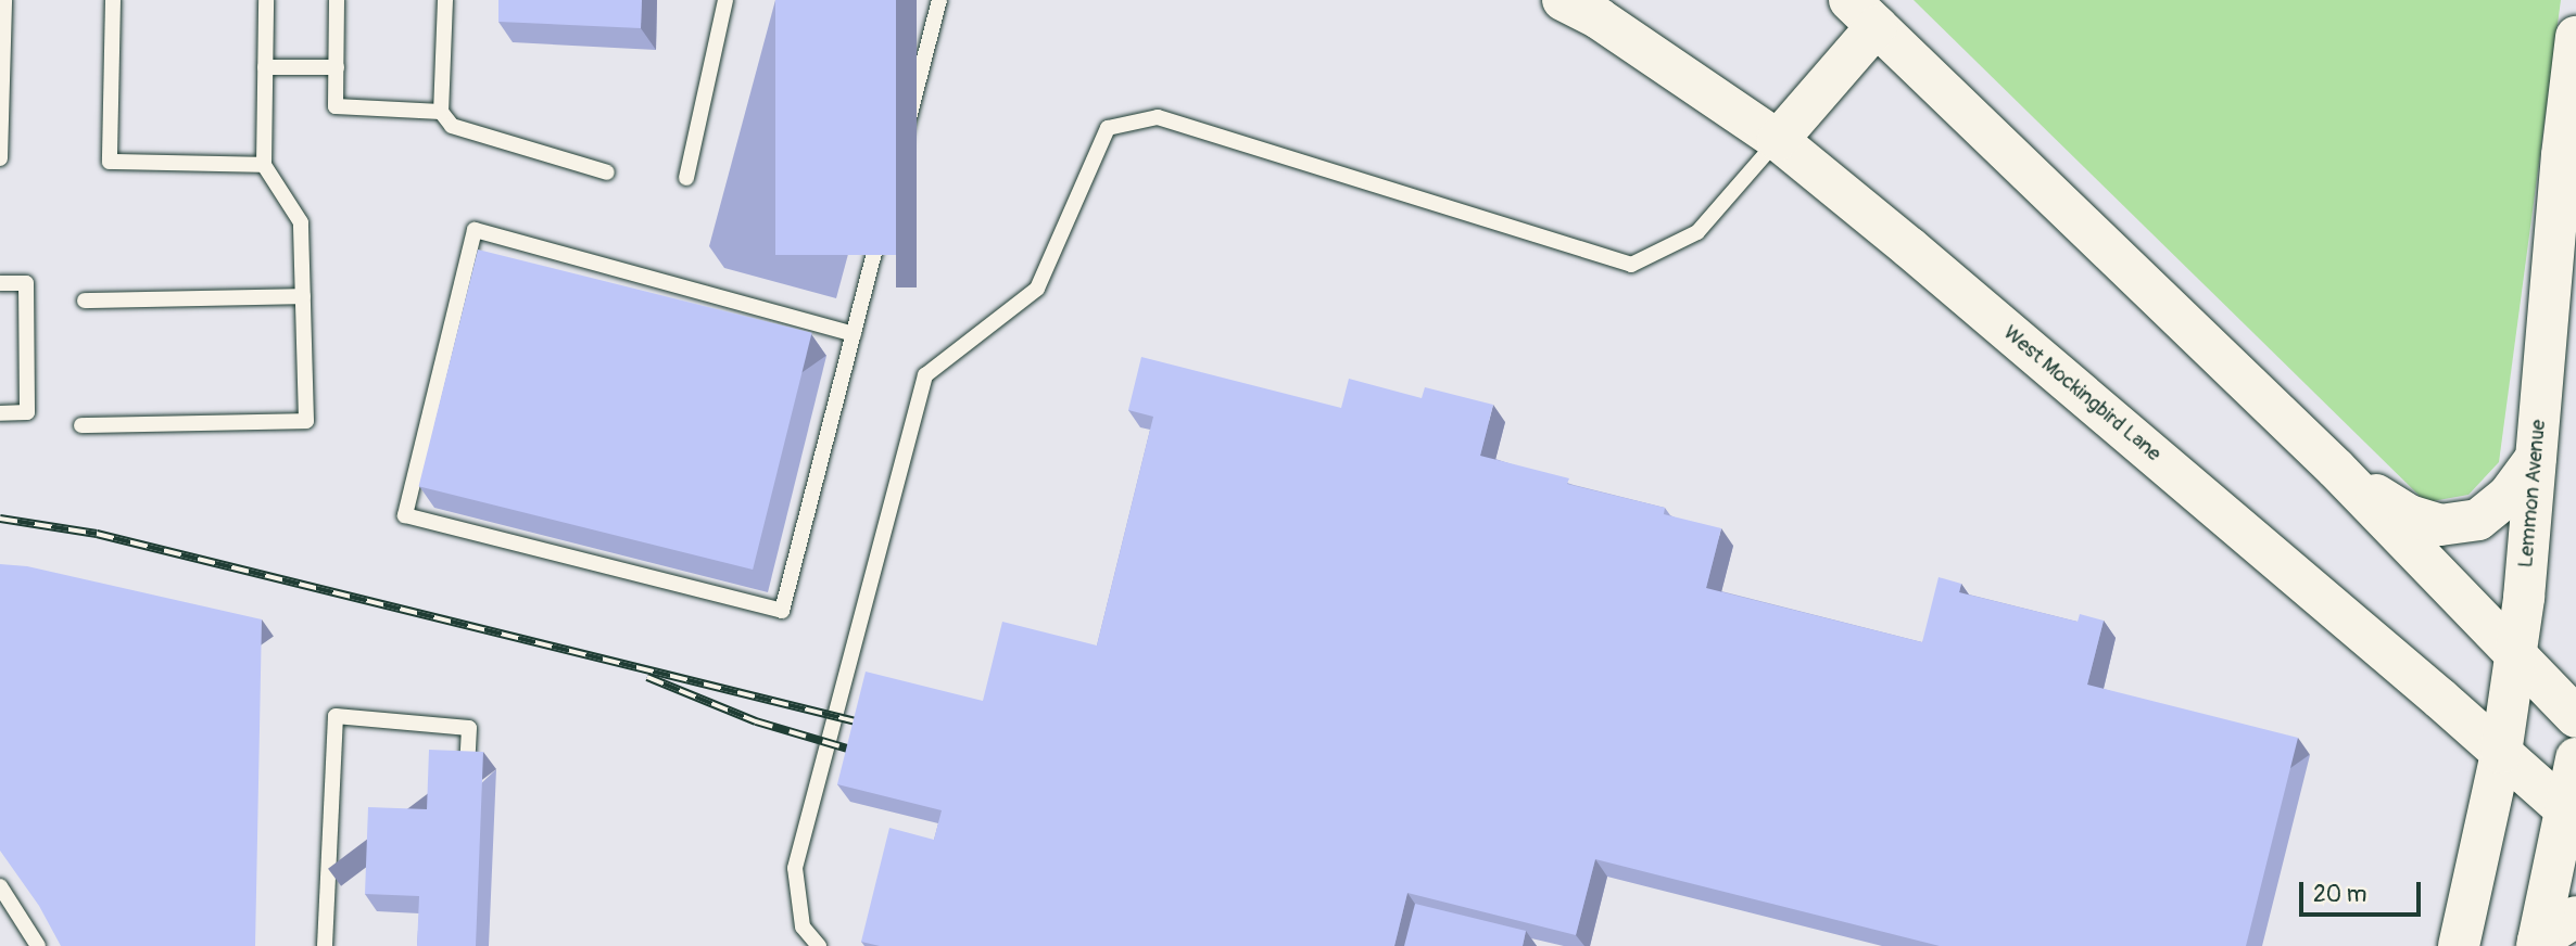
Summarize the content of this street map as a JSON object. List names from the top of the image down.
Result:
{
  "streets": {
    "main road": ["West Mockingbird Lane", "Lemmon Avenue"]
  },
  "crossings": [
    ["West Mockingbird Lane", "Lemmon Avenue"]
  ],
  "scale_bar": "20 m"
}
